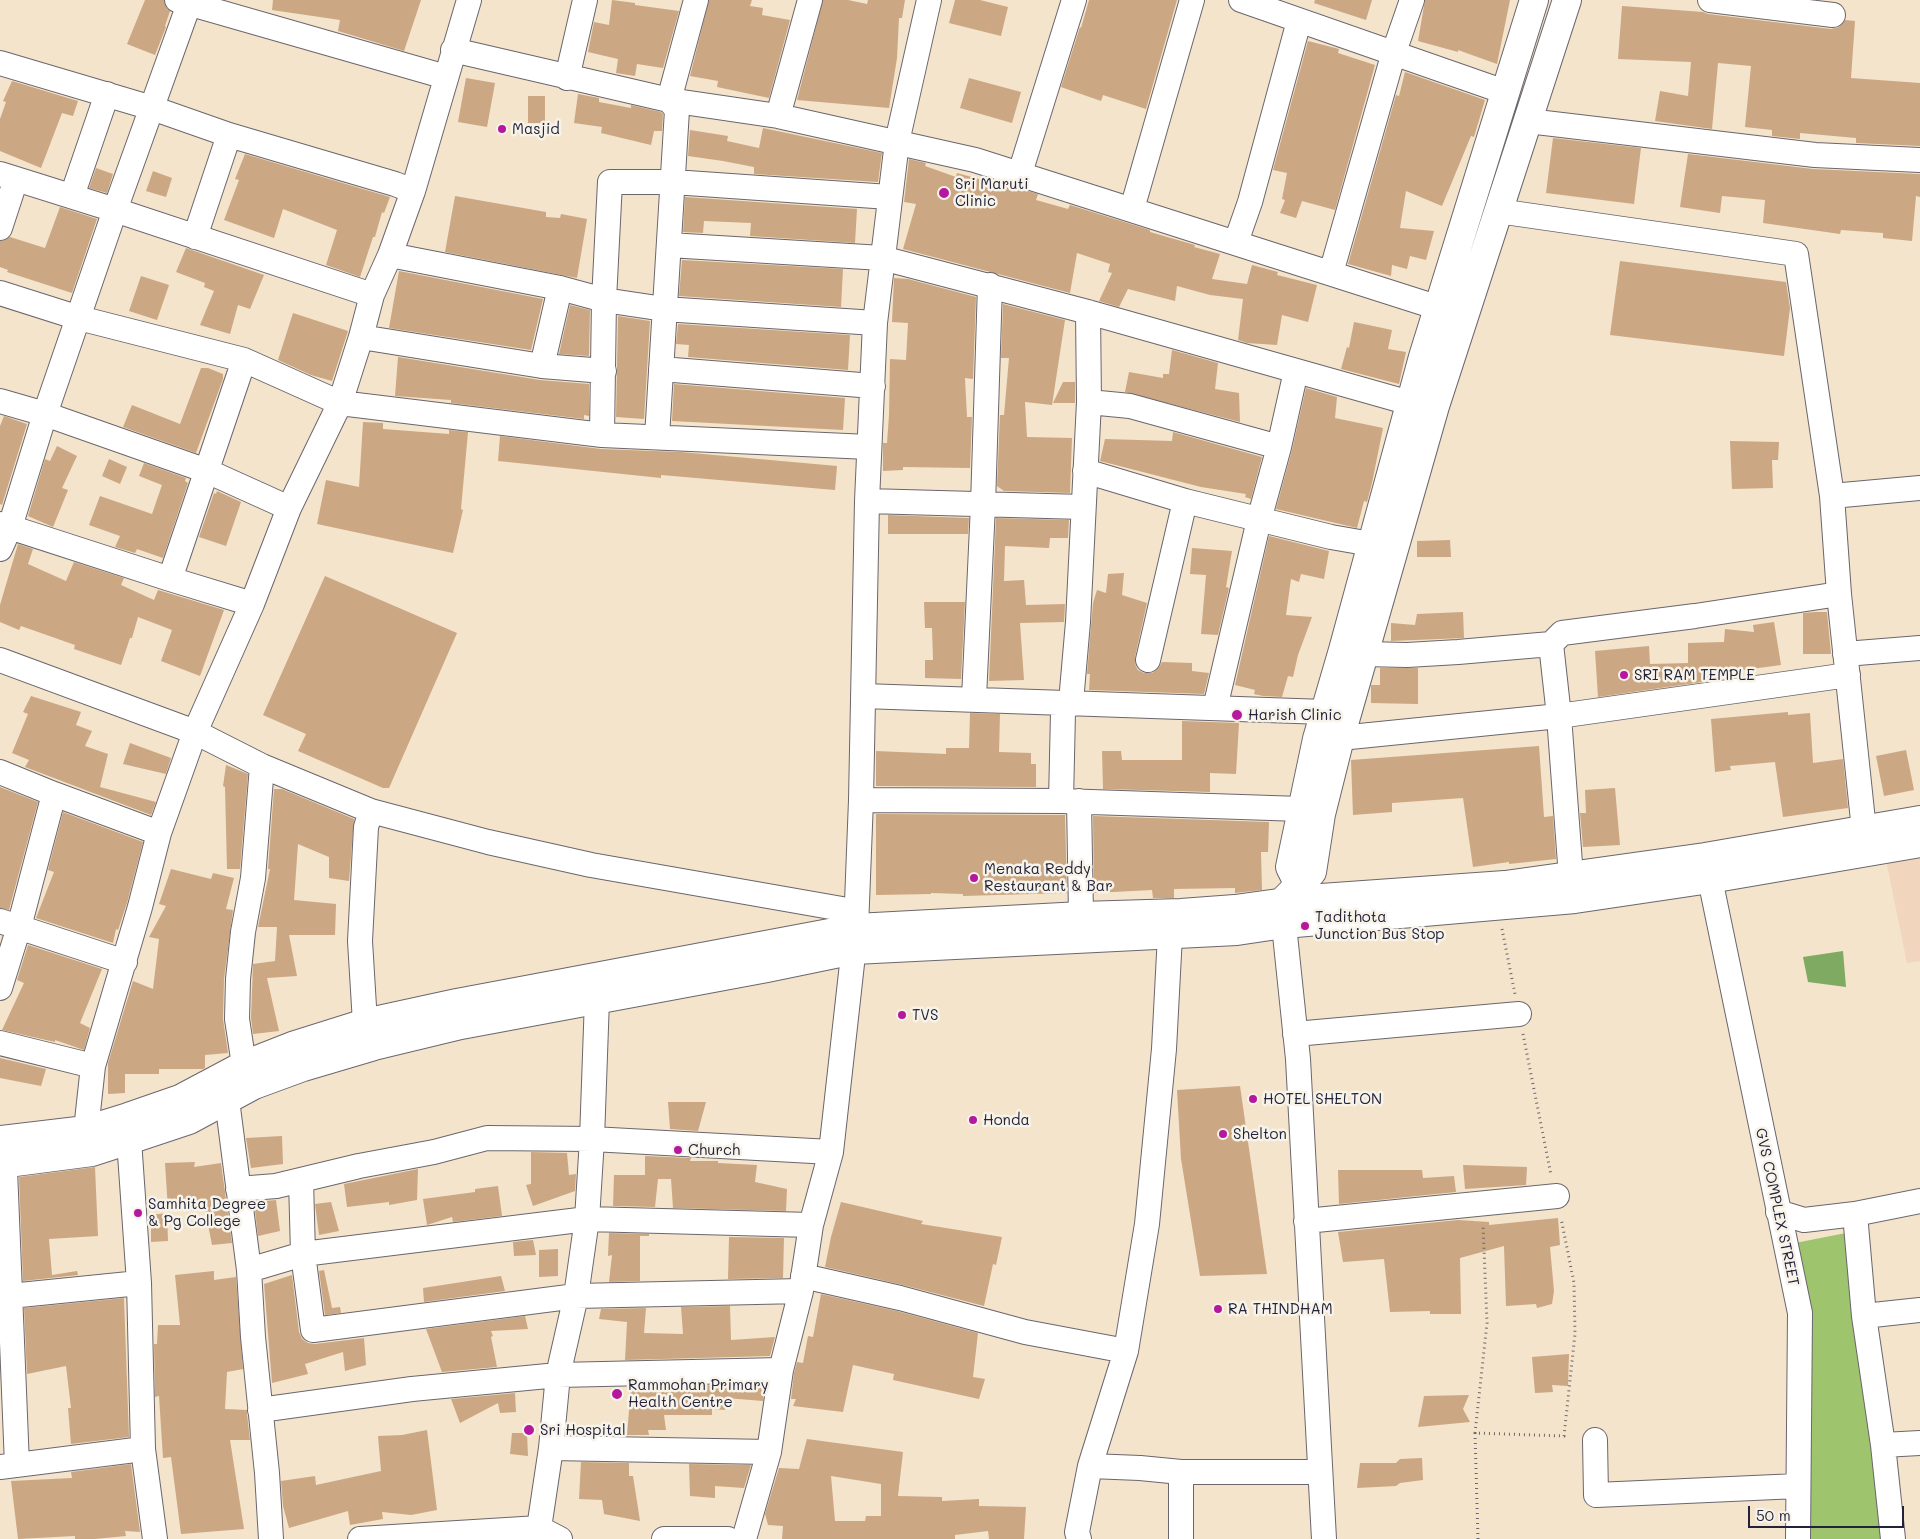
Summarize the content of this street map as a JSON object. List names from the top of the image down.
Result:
{
  "streets": {
    "street": ["GVS COMPLEX STREET"]
  },
  "places": [
    "Masjid",
    "Sri Maruti Clinic",
    "SRI RAM TEMPLE",
    "Harish Clinic",
    "Menaka Reddy Restaurant & Bar",
    "Tadithota Junction Bus Stop",
    "TVS",
    "HOTEL SHELTON",
    "Honda",
    "Shelton",
    "Church",
    "Samhita Degree & Pg College",
    "RA THINDHAM",
    "Rammohan Primary Health Centre",
    "Sri Hospital"
  ],
  "scale_bar": "50 m"
}
